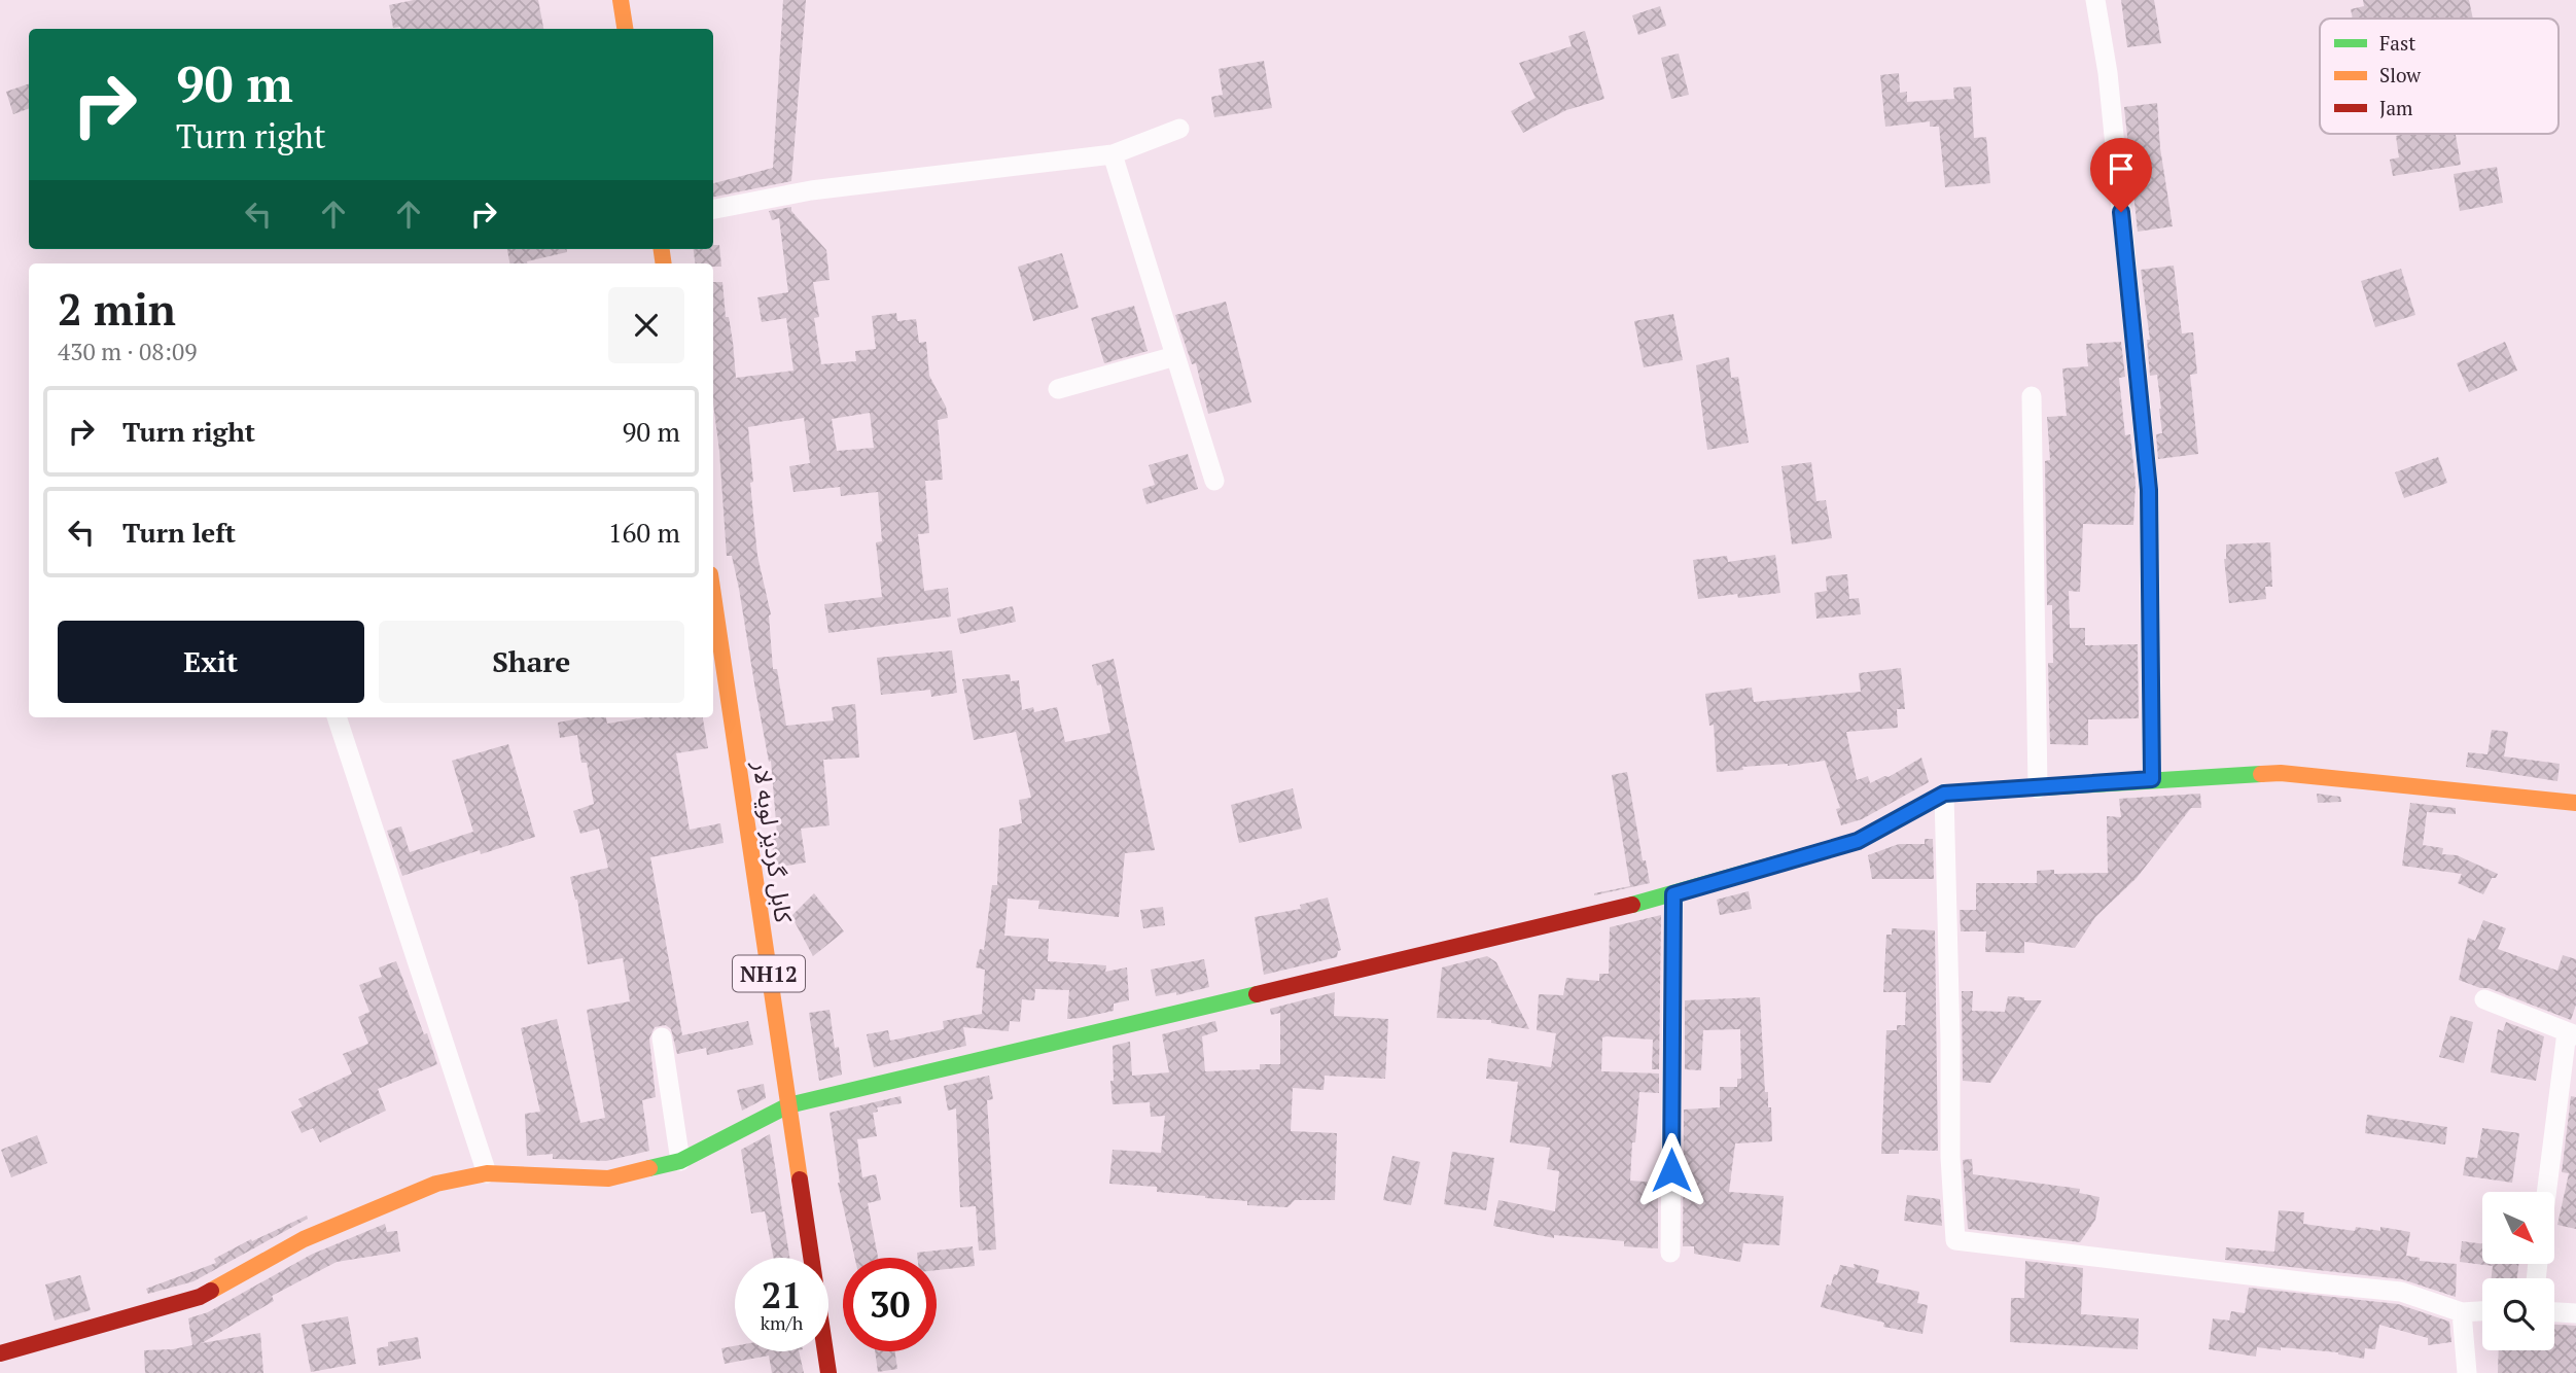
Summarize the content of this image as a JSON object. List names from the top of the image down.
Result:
{
  "streets": {
    "main road": ["کابل گردیز لویه لار", "NH12"]
  },
  "legend": ["Fast", "Slow", "Jam"],
  "north": "bottom right",
  "page": {
    "turn": ["90 m", "Turn right"],
    "heading": ["2 min", "430 m · 08:09"],
    "list": [
      {
        "name": "Turn right",
        "value": "90 m"
      },
      {
        "name": "Turn left",
        "value": "160 m"
      }
    ],
    "buttons": ["Exit", "Share"],
    "speed": "21 km/h",
    "limit": "30"
  }
}
